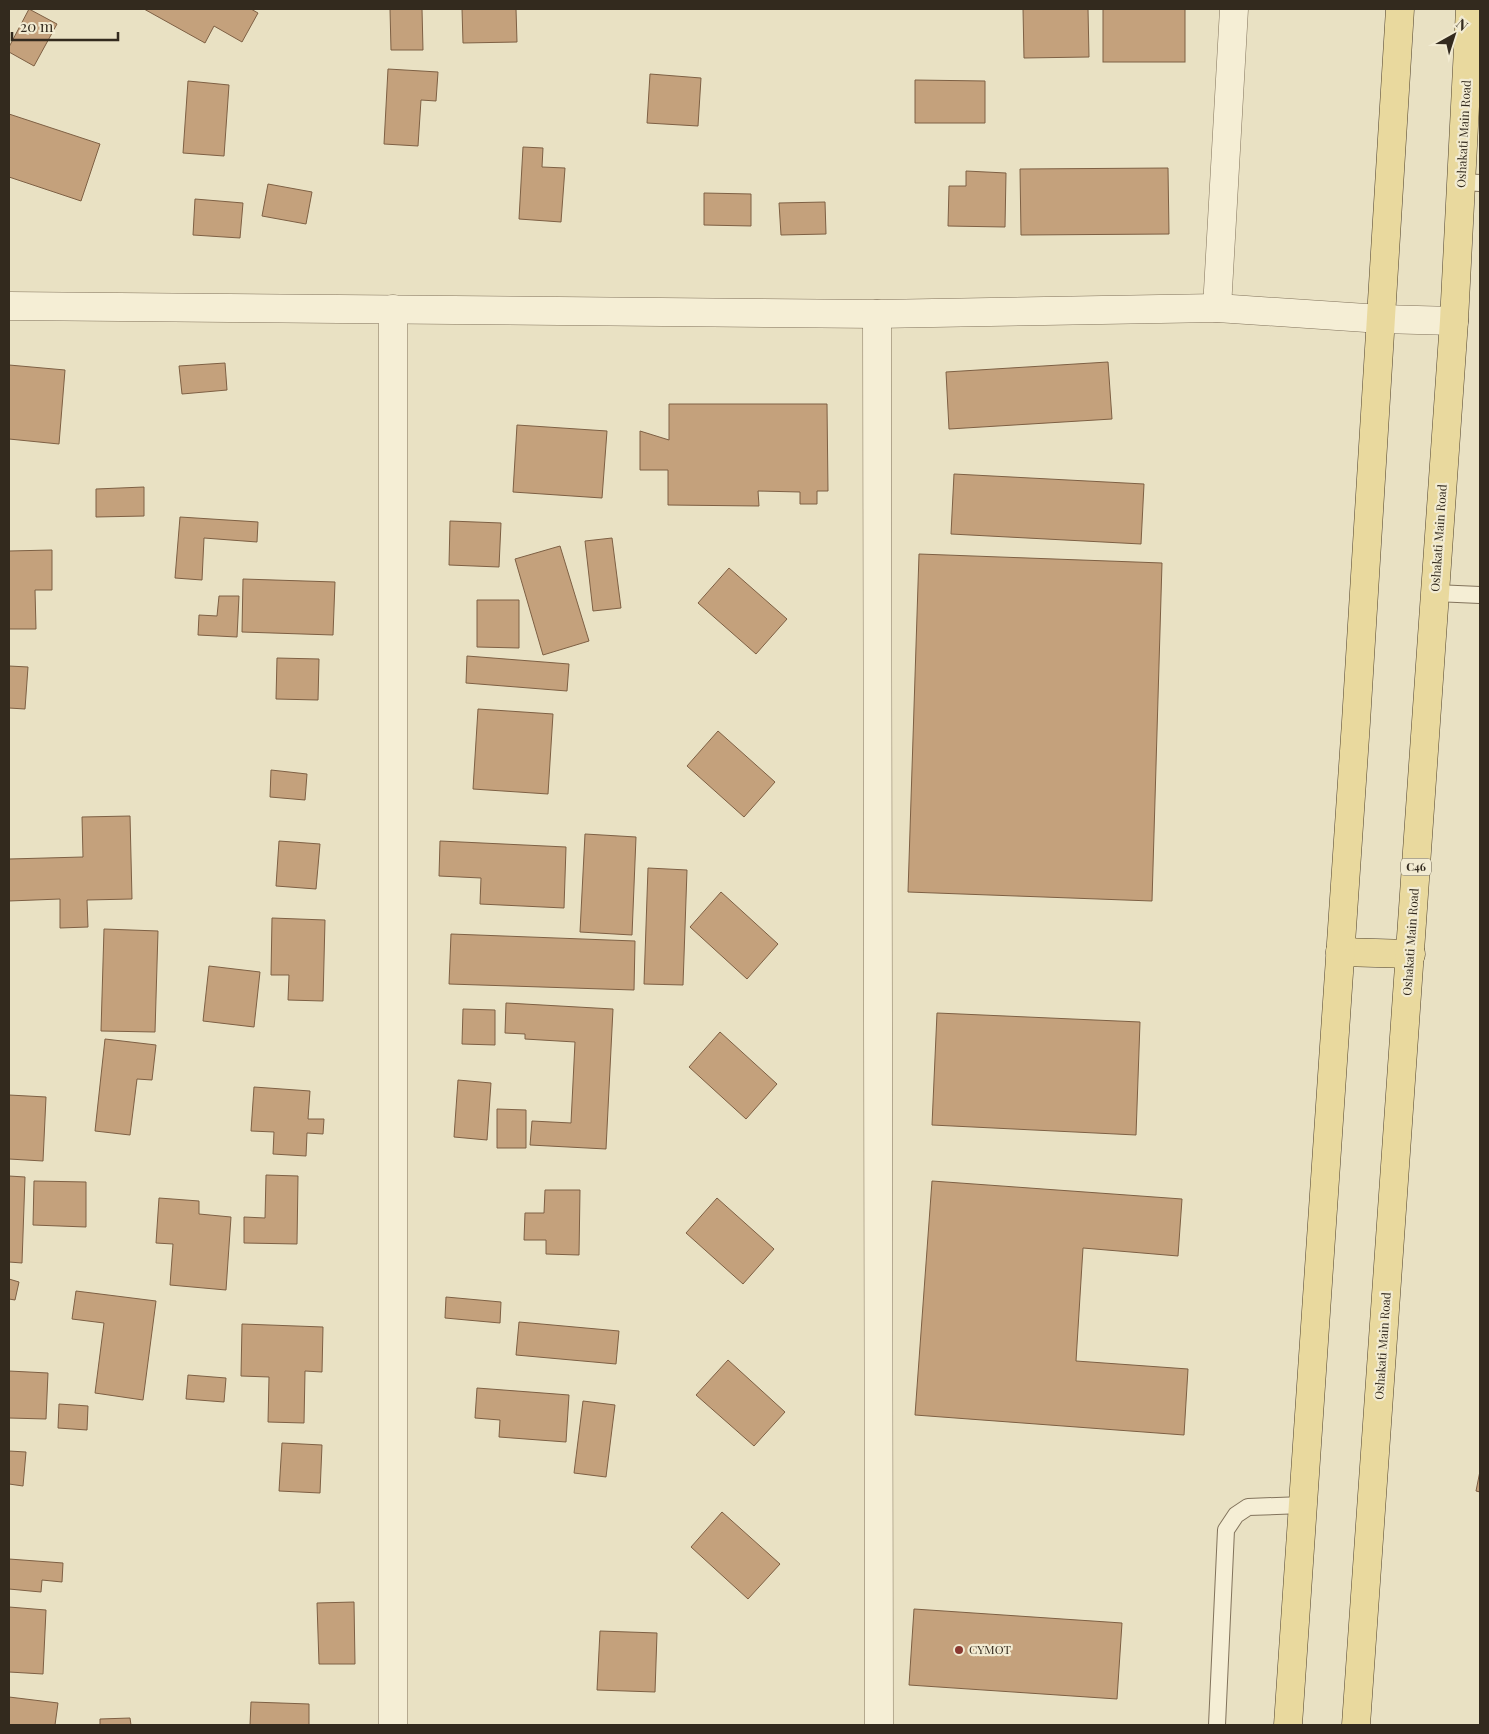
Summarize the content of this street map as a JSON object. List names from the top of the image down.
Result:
{
  "streets": {
    "main road": ["Oshakati Main Road", "C46"]
  },
  "places": ["CYMOT"],
  "scale_bar": "20 m",
  "north": "top right"
}
